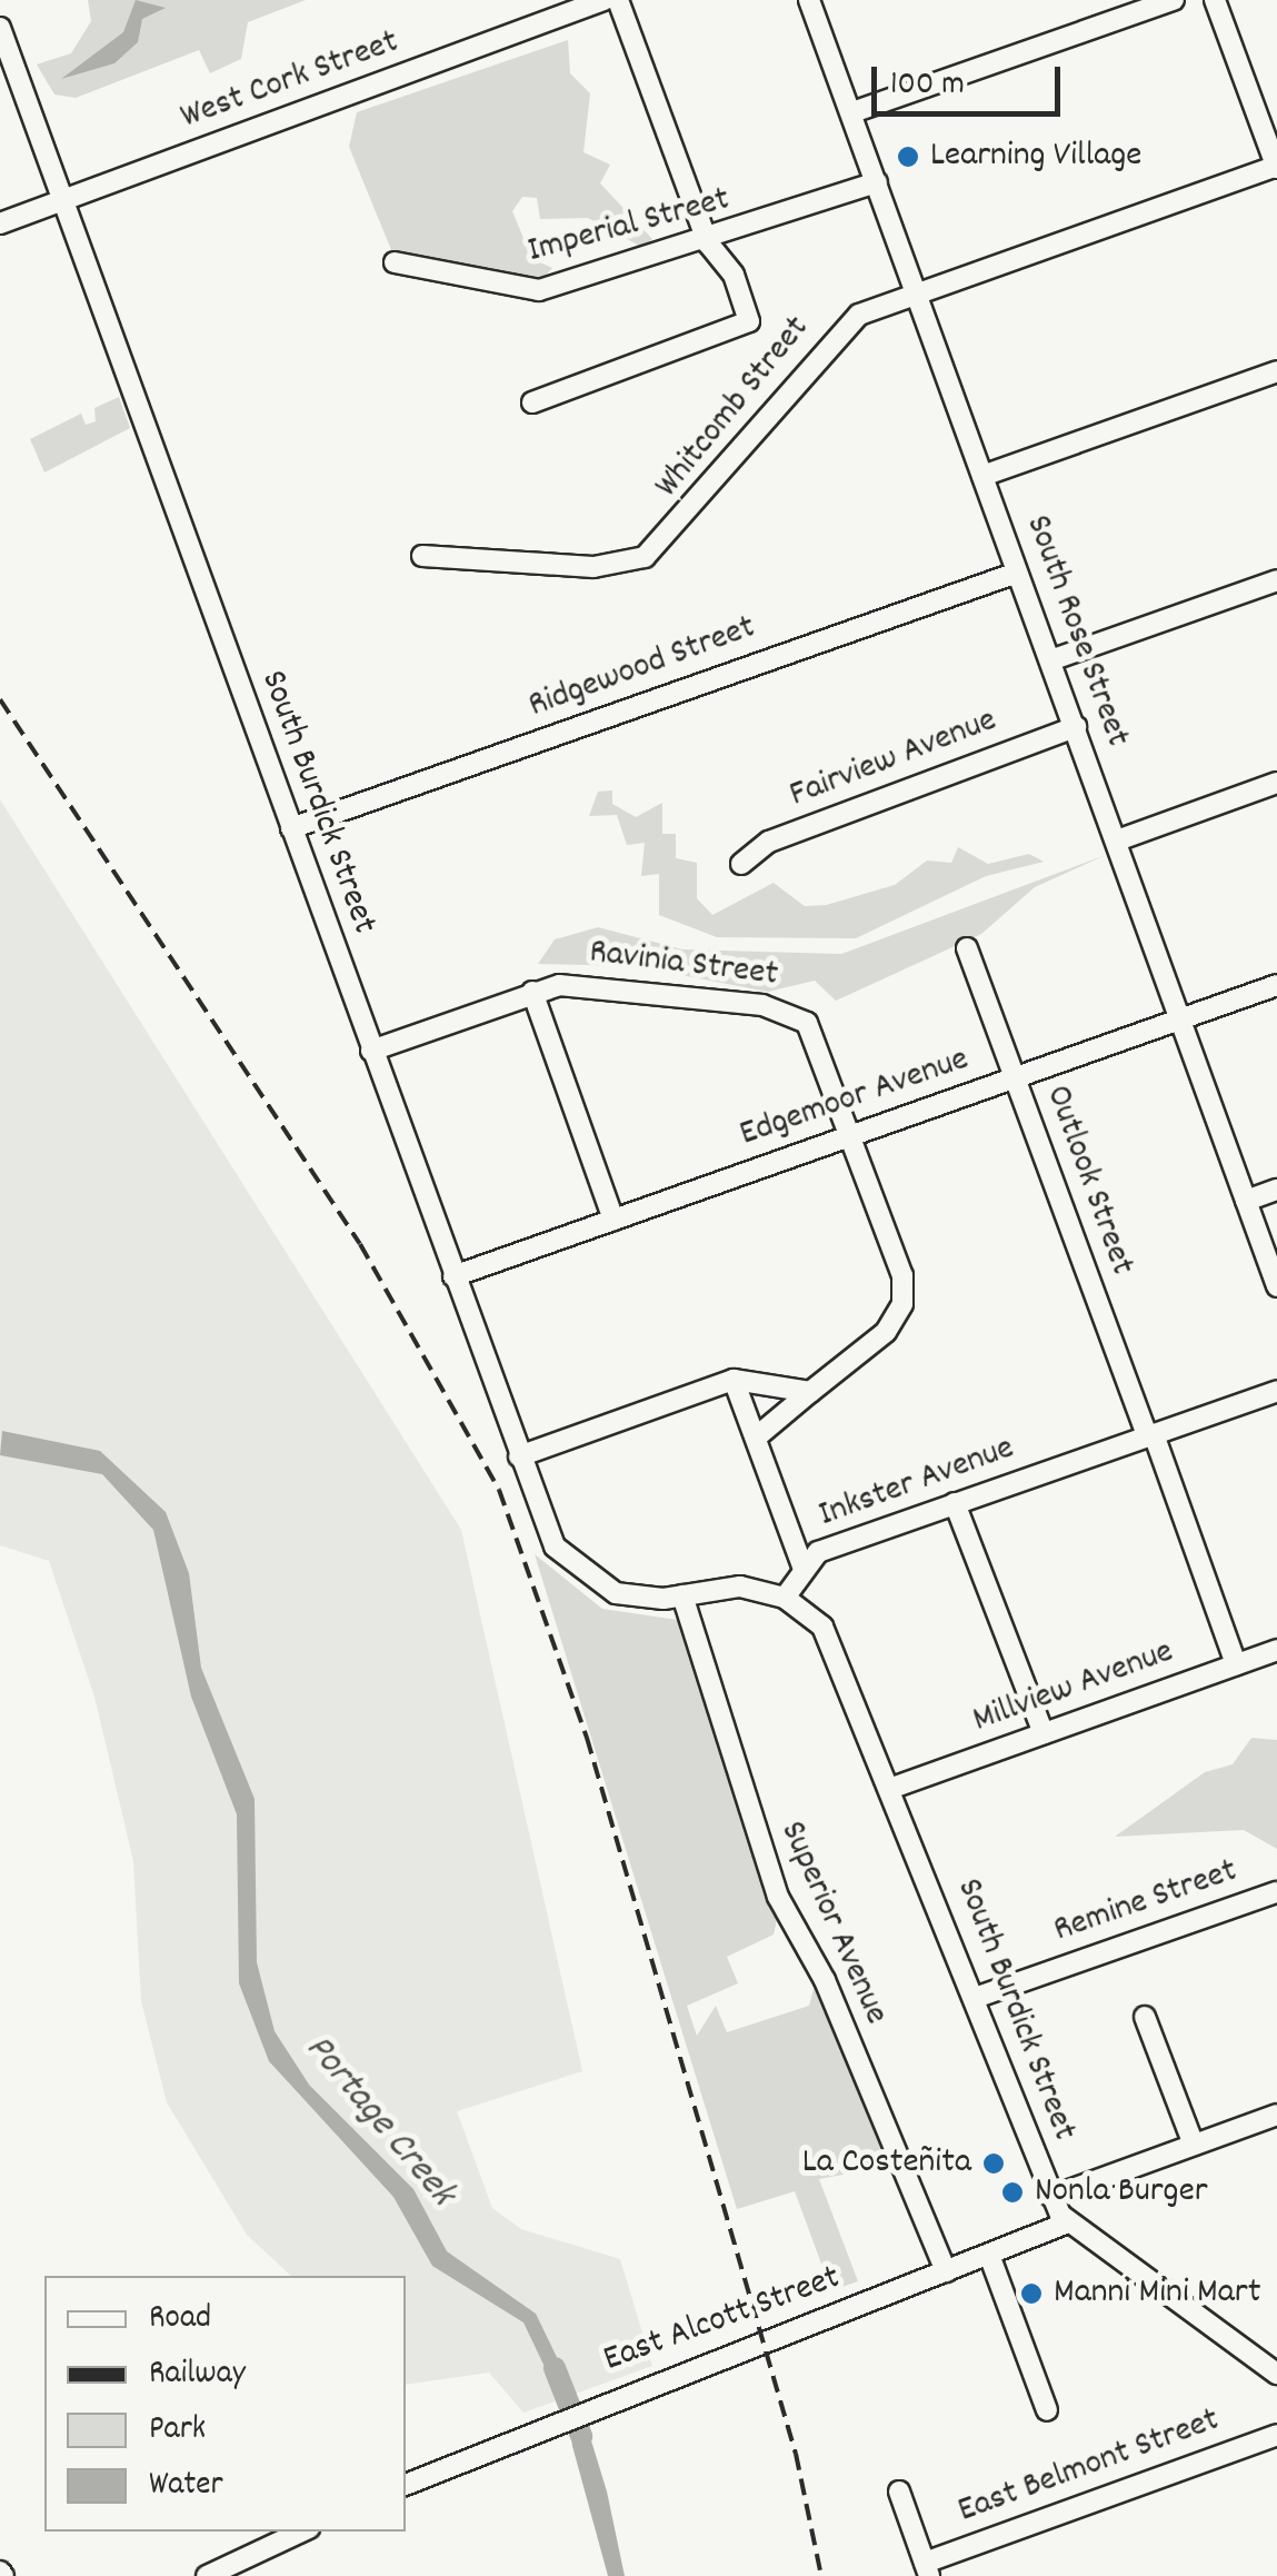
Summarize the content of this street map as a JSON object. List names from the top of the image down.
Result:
{
  "streets": {
    "street": [
      "West Cork Street",
      "Imperial Street",
      "Whitcomb Street",
      "South Rose Street",
      "Ridgewood Street",
      "Fairview Avenue",
      "South Burdick Street",
      "Ravinia Street",
      "Edgemoor Avenue",
      "Outlook Street",
      "Inkster Avenue",
      "Millview Avenue",
      "Remine Street",
      "Superior Avenue",
      "East Alcott Street",
      "East Belmont Street"
    ]
  },
  "crossings": [
    ["West Cork Street", "South Burdick Street"],
    ["Imperial Street", "South Rose Street"],
    ["Whitcomb Street", "South Rose Street"],
    ["South Rose Street", "Ridgewood Street"],
    ["South Rose Street", "Fairview Avenue"],
    ["South Rose Street", "Edgemoor Avenue"],
    ["Ridgewood Street", "South Burdick Street"],
    ["South Burdick Street", "Ravinia Street"],
    ["South Burdick Street", "Edgemoor Avenue"],
    ["South Burdick Street", "Inkster Avenue"],
    ["South Burdick Street", "Millview Avenue"],
    ["South Burdick Street", "Remine Street"],
    ["South Burdick Street", "Superior Avenue"],
    ["South Burdick Street", "East Alcott Street"],
    ["Ravinia Street", "Edgemoor Avenue"],
    ["Edgemoor Avenue", "Outlook Street"],
    ["Outlook Street", "Inkster Avenue"],
    ["Outlook Street", "Millview Avenue"],
    ["Superior Avenue", "East Alcott Street"]
  ],
  "water": ["Portage Creek"],
  "places": [
    "Learning Village",
    "La Costeñita",
    "Nonla Burger",
    "Manni Mini Mart"
  ],
  "legend": [
    "Road",
    "Railway",
    "Park",
    "Water"
  ],
  "scale_bar": "100 m"
}
